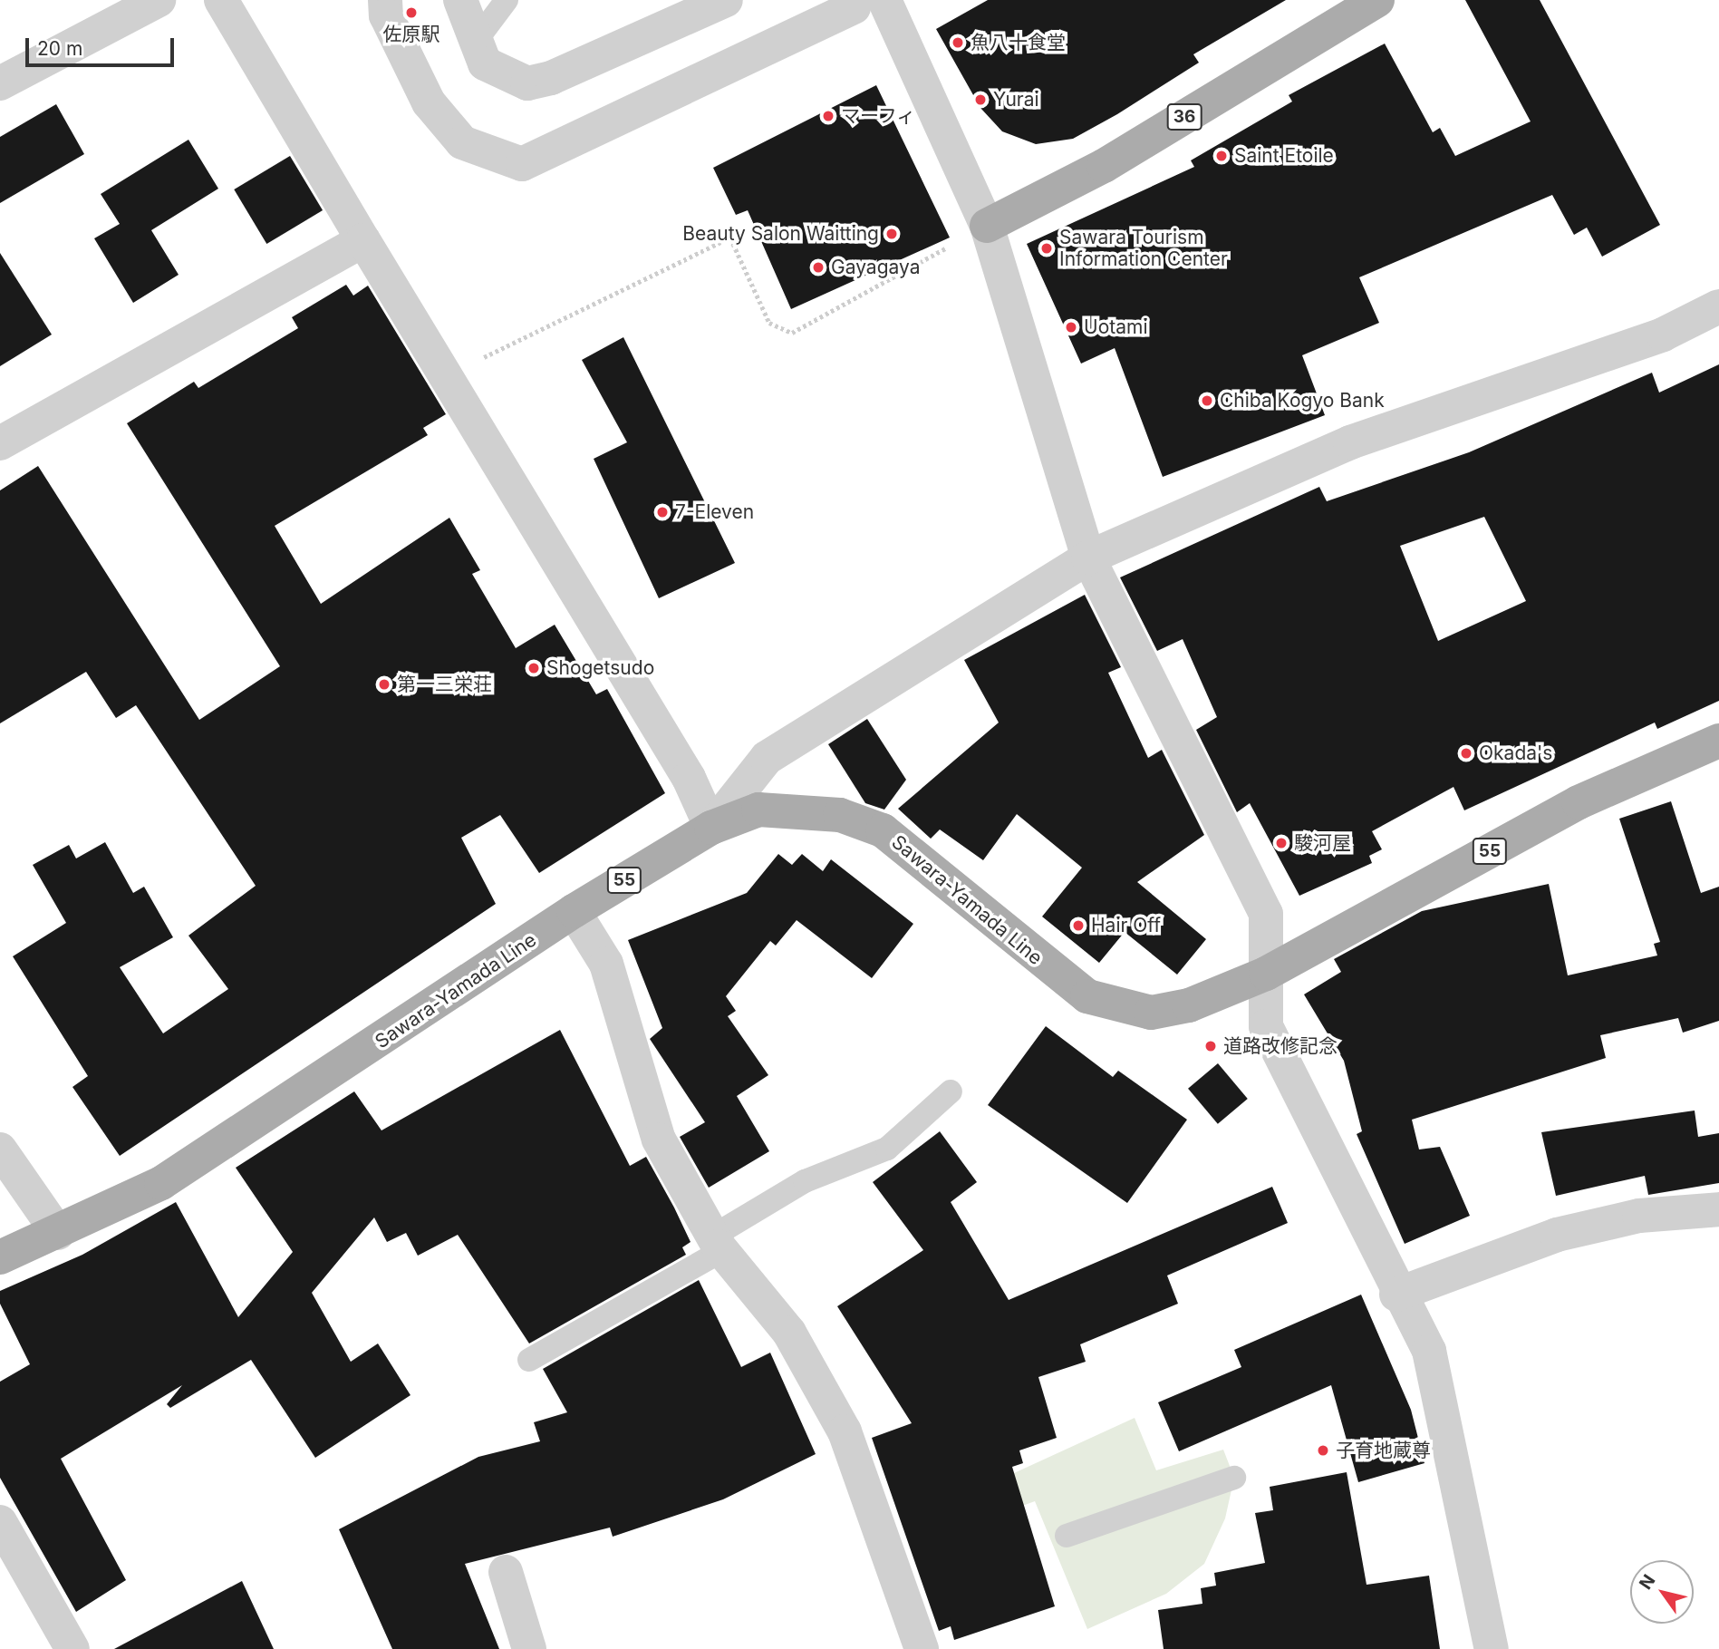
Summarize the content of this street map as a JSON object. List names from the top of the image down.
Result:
{
  "streets": {
    "main road": ["36", "55", "Sawara-Yamada Line"]
  },
  "places": [
    "佐原駅",
    "魚八十食堂",
    "Yurai",
    "マーフィ",
    "Saint Etoile",
    "Beauty Salon Waitting",
    "Sawara Tourism Information Center",
    "Gayagaya",
    "Uotami",
    "Chiba Kogyo Bank",
    "7-Eleven",
    "Shogetsudo",
    "第一三栄荘",
    "Okada's",
    "駿河屋",
    "Hair Off",
    "道路改修記念",
    "子育地蔵尊"
  ],
  "scale_bar": "20 m",
  "north": "top left"
}
